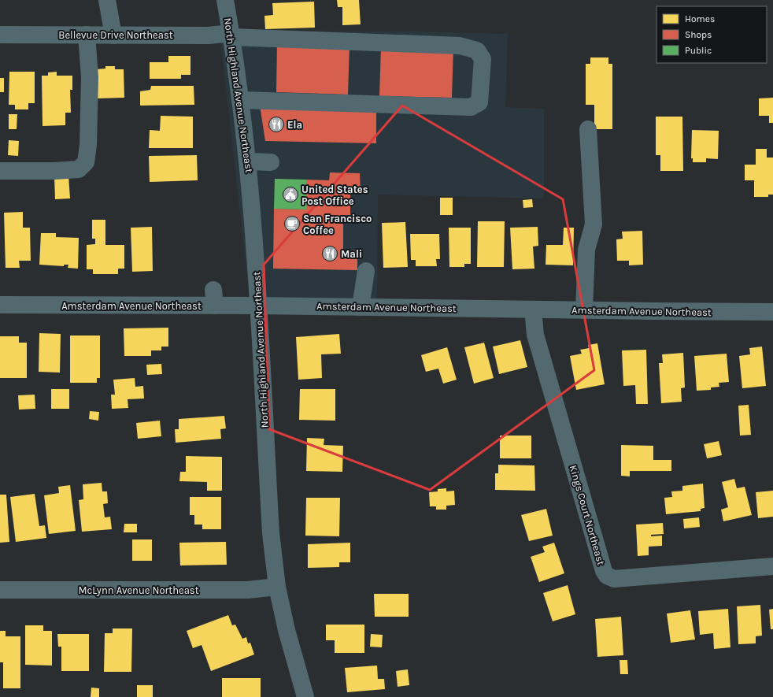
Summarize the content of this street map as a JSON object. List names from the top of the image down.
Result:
{
  "streets": {
    "street": [
      "Bellevue Drive Northeast",
      "North Highland Avenue Northeast",
      "Amsterdam Avenue Northeast",
      "Kings Court Northeast",
      "McLynn Avenue Northeast"
    ]
  },
  "crossings": [
    ["Bellevue Drive Northeast", "North Highland Avenue Northeast"],
    ["North Highland Avenue Northeast", "Amsterdam Avenue Northeast"],
    ["North Highland Avenue Northeast", "McLynn Avenue Northeast"],
    ["Amsterdam Avenue Northeast", "Kings Court Northeast"]
  ],
  "places": {
    "restaurant": ["Ela", "Mali"],
    "public building": ["United States Post Office"],
    "cafe": ["San Francisco Coffee"]
  },
  "legend": ["Homes", "Shops", "Public"]
}
